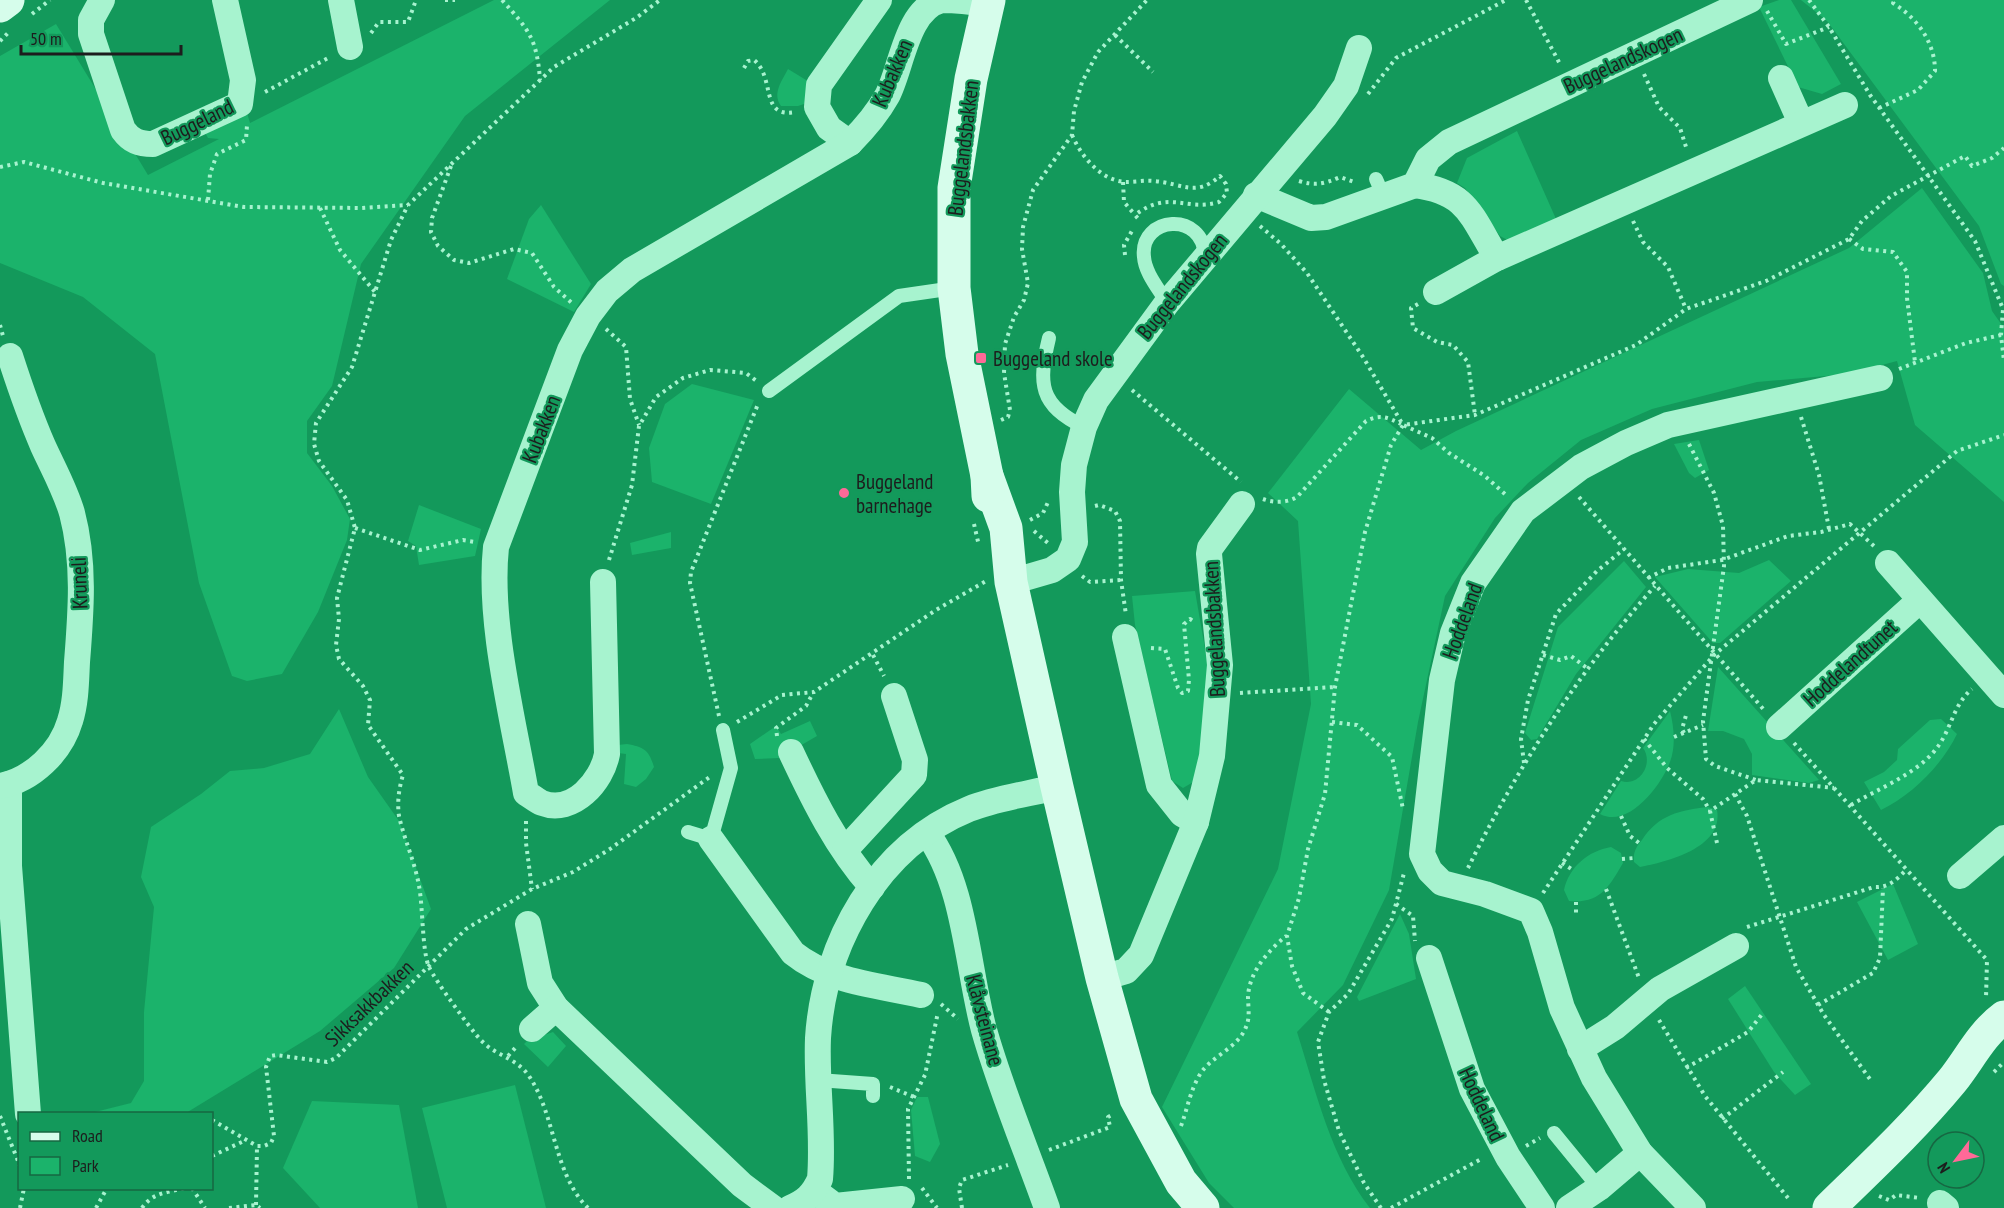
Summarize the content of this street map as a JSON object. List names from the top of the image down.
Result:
{
  "streets": {
    "street": [
      "Buggelandskogen",
      "Kubakken",
      "Buggeland",
      "Buggelandsbakken",
      "Kruneli",
      "Hoddeland",
      "Hoddelandtunet",
      "Klåvsteinane"
    ],
    "path": ["Sikksakkbakken"]
  },
  "crossings": [
    ["Buggelandskogen", "Buggelandsbakken"],
    ["Kubakken", "Buggelandsbakken"]
  ],
  "places": {
    "transit": ["Buggeland skole"],
    "other": ["Buggeland barnehage"]
  },
  "legend": ["Road", "Park"],
  "scale_bar": "50 m",
  "north": "bottom left"
}
